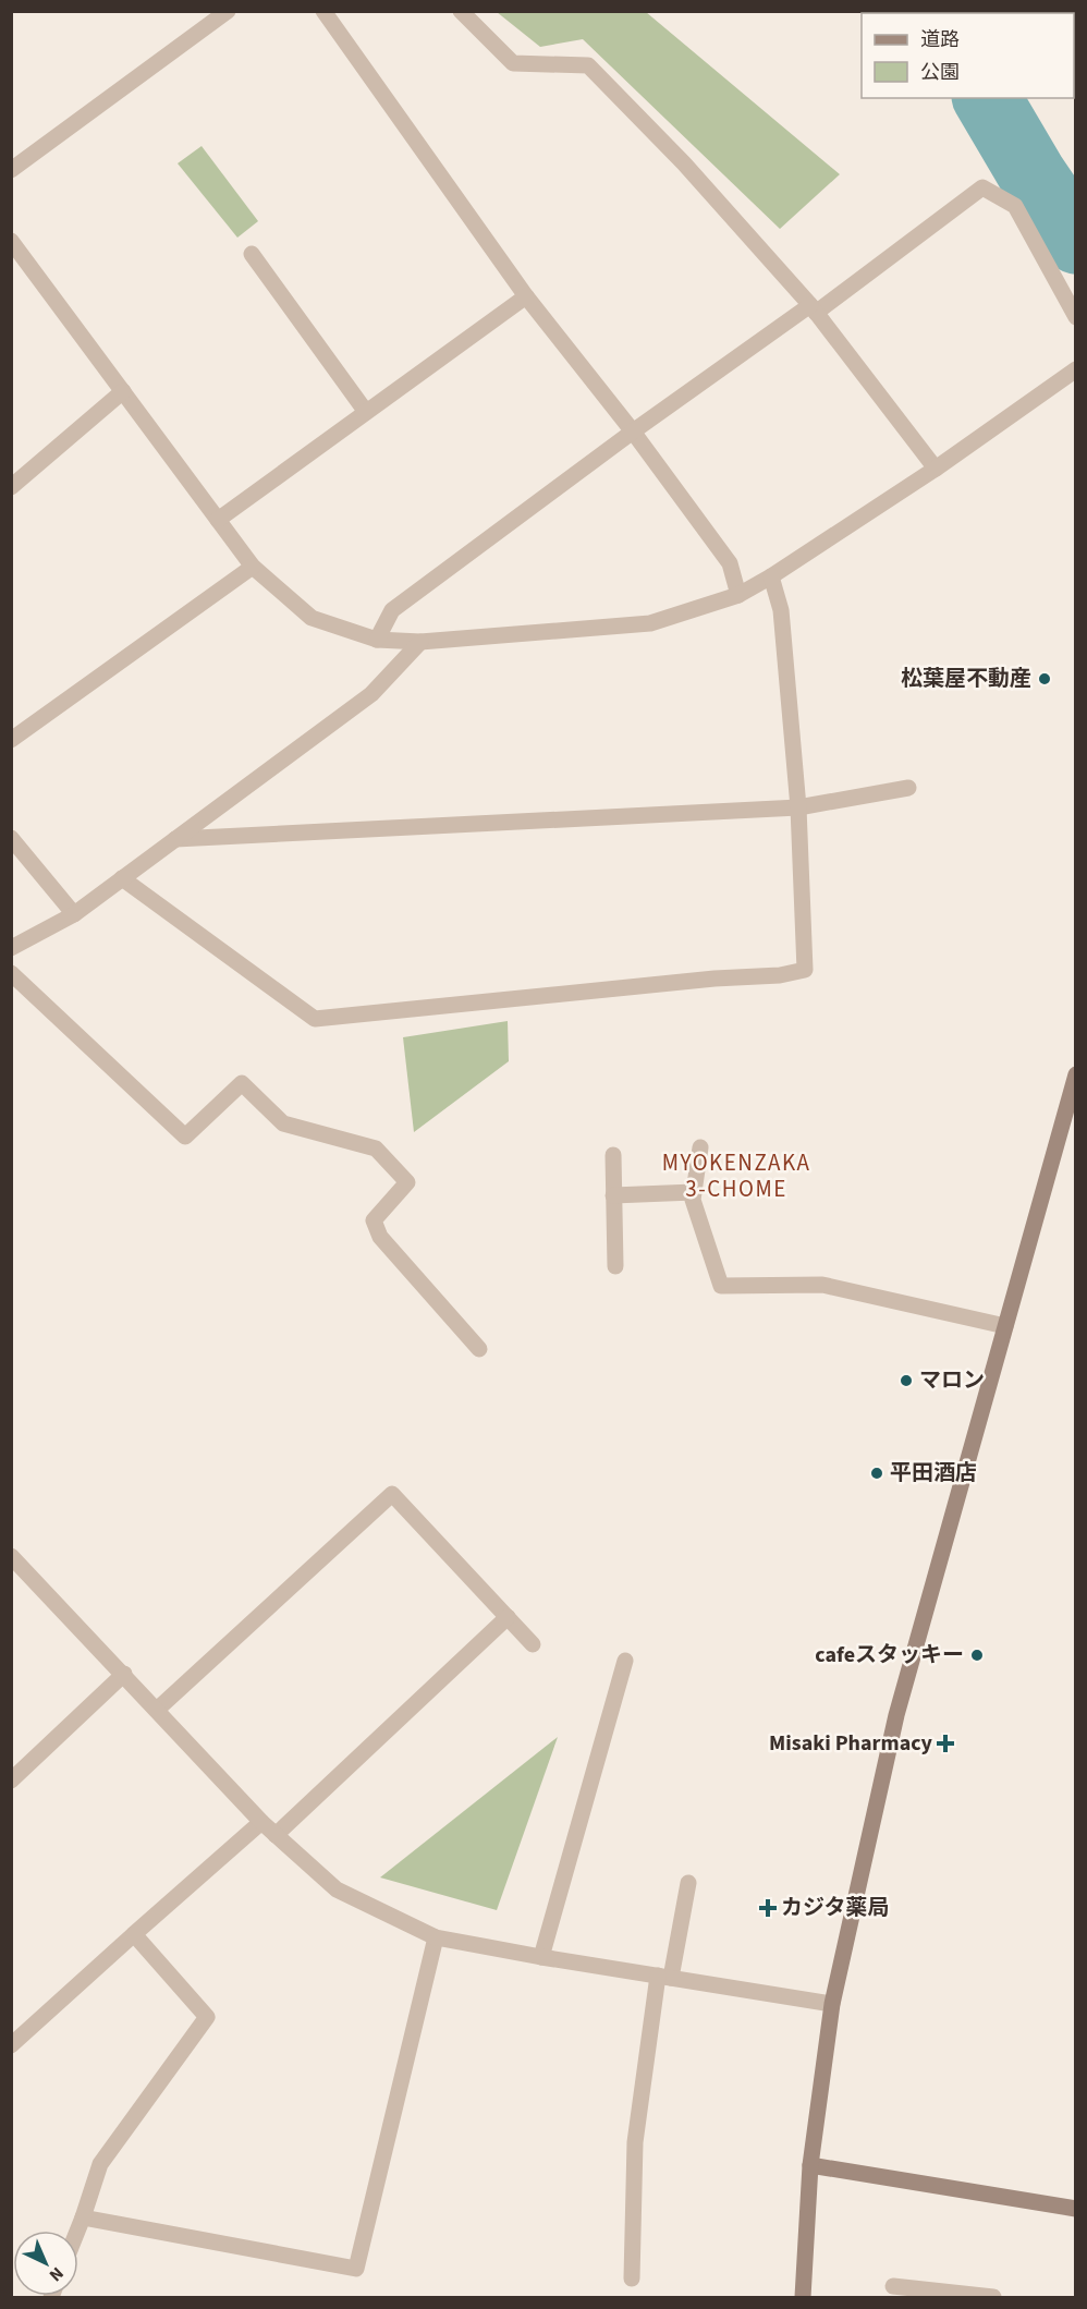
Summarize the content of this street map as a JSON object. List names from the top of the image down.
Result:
{
  "districts": ["MYOKENZAKA 3-CHOME"],
  "places": {
    "other": [
      "松葉屋不動産",
      "マロン",
      "平田酒店",
      "cafeスタッキー"
    ],
    "health": ["Misaki Pharmacy", "カジタ薬局"]
  },
  "legend": ["道路", "公園"],
  "north": "bottom right"
}
